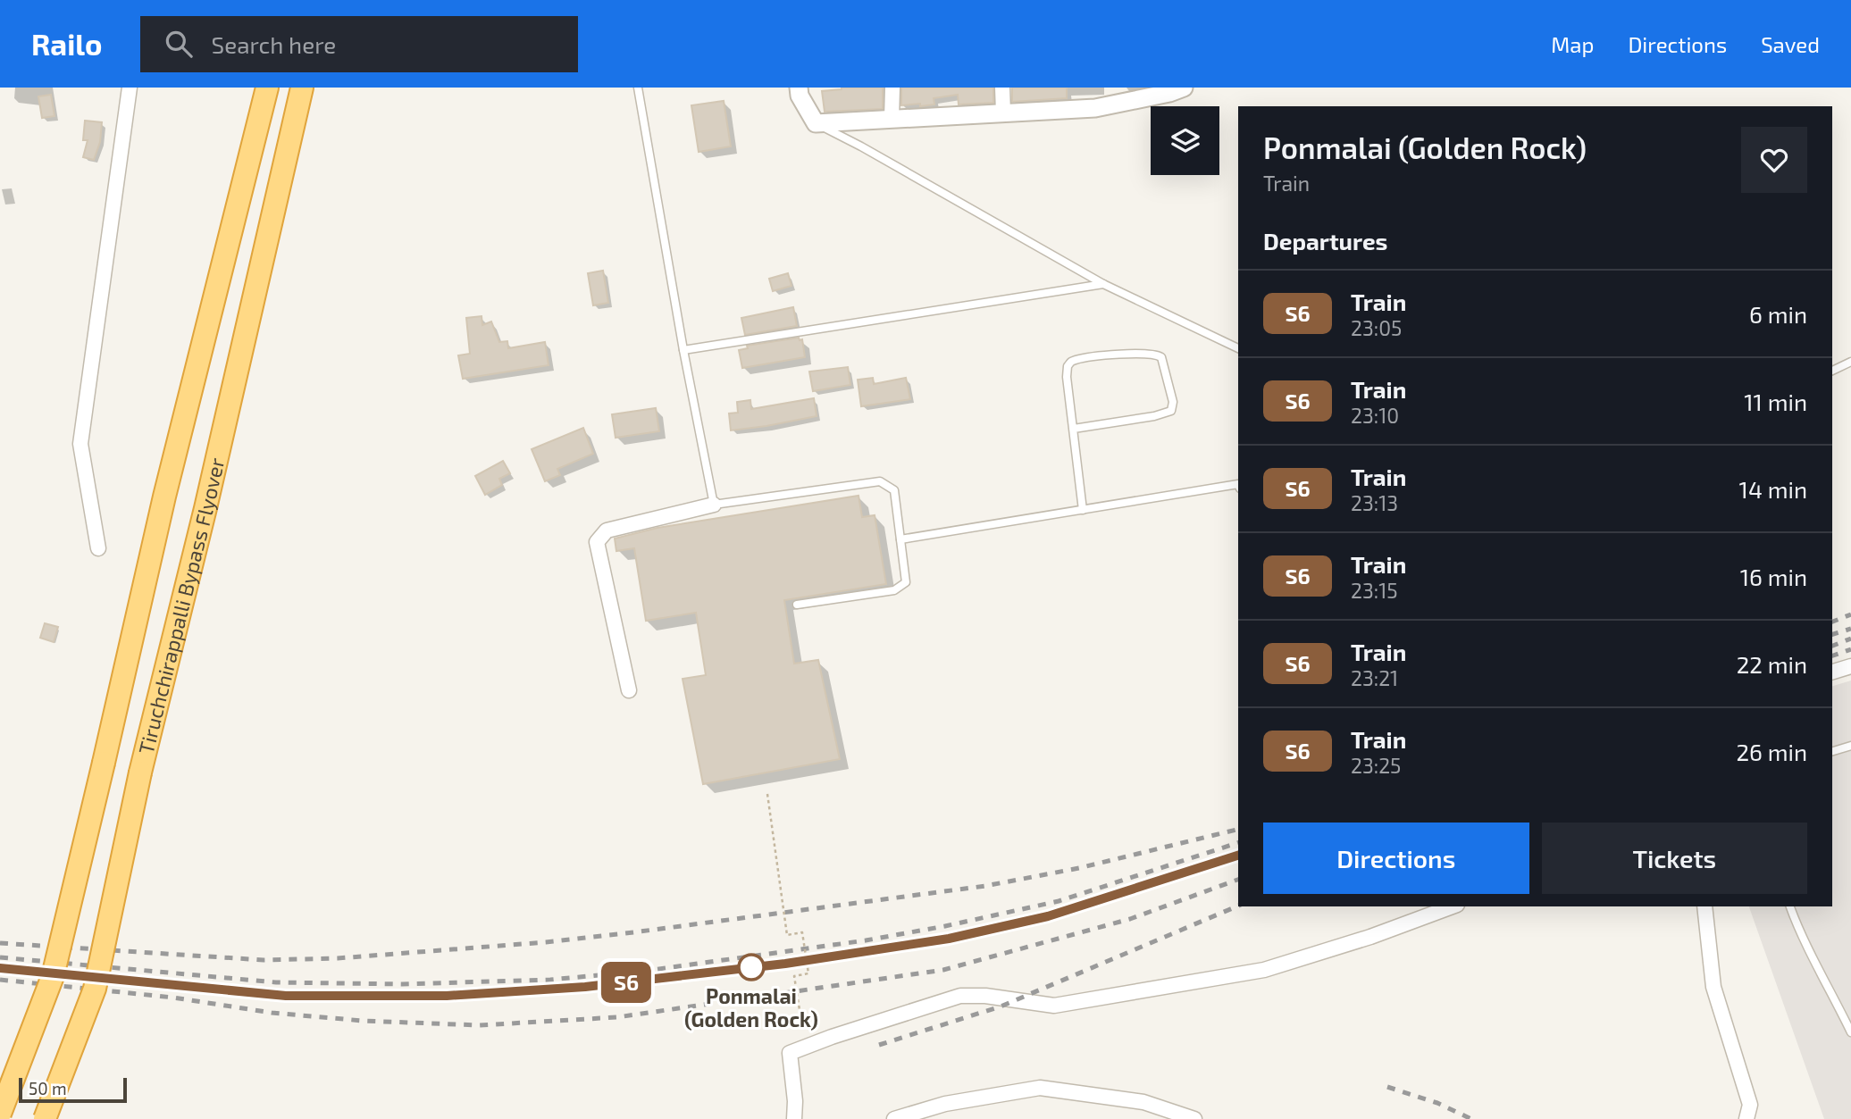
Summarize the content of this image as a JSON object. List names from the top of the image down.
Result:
{
  "streets": {
    "highway": ["Tiruchchirappalli Bypass Flyover"]
  },
  "places": ["Ponmalai (Golden Rock)"],
  "scale_bar": "50 m",
  "page": {
    "header": "Railo",
    "search": "Search here",
    "nav": ["Map", "Directions", "Saved"],
    "on_map": "S6",
    "heading": [
      ["Ponmalai (Golden Rock)", "Train"],
      "Departures"
    ],
    "list": [
      {
        "mark": "S6",
        "name": "Train",
        "note": "23:05",
        "value": "6 min"
      },
      {
        "mark": "S6",
        "name": "Train",
        "note": "23:10",
        "value": "11 min"
      },
      {
        "mark": "S6",
        "name": "Train",
        "note": "23:13",
        "value": "14 min"
      },
      {
        "mark": "S6",
        "name": "Train",
        "note": "23:15",
        "value": "16 min"
      },
      {
        "mark": "S6",
        "name": "Train",
        "note": "23:21",
        "value": "22 min"
      },
      {
        "mark": "S6",
        "name": "Train",
        "note": "23:25",
        "value": "26 min"
      }
    ],
    "buttons": ["Directions", "Tickets"],
    "scale": "50 m"
  }
}
